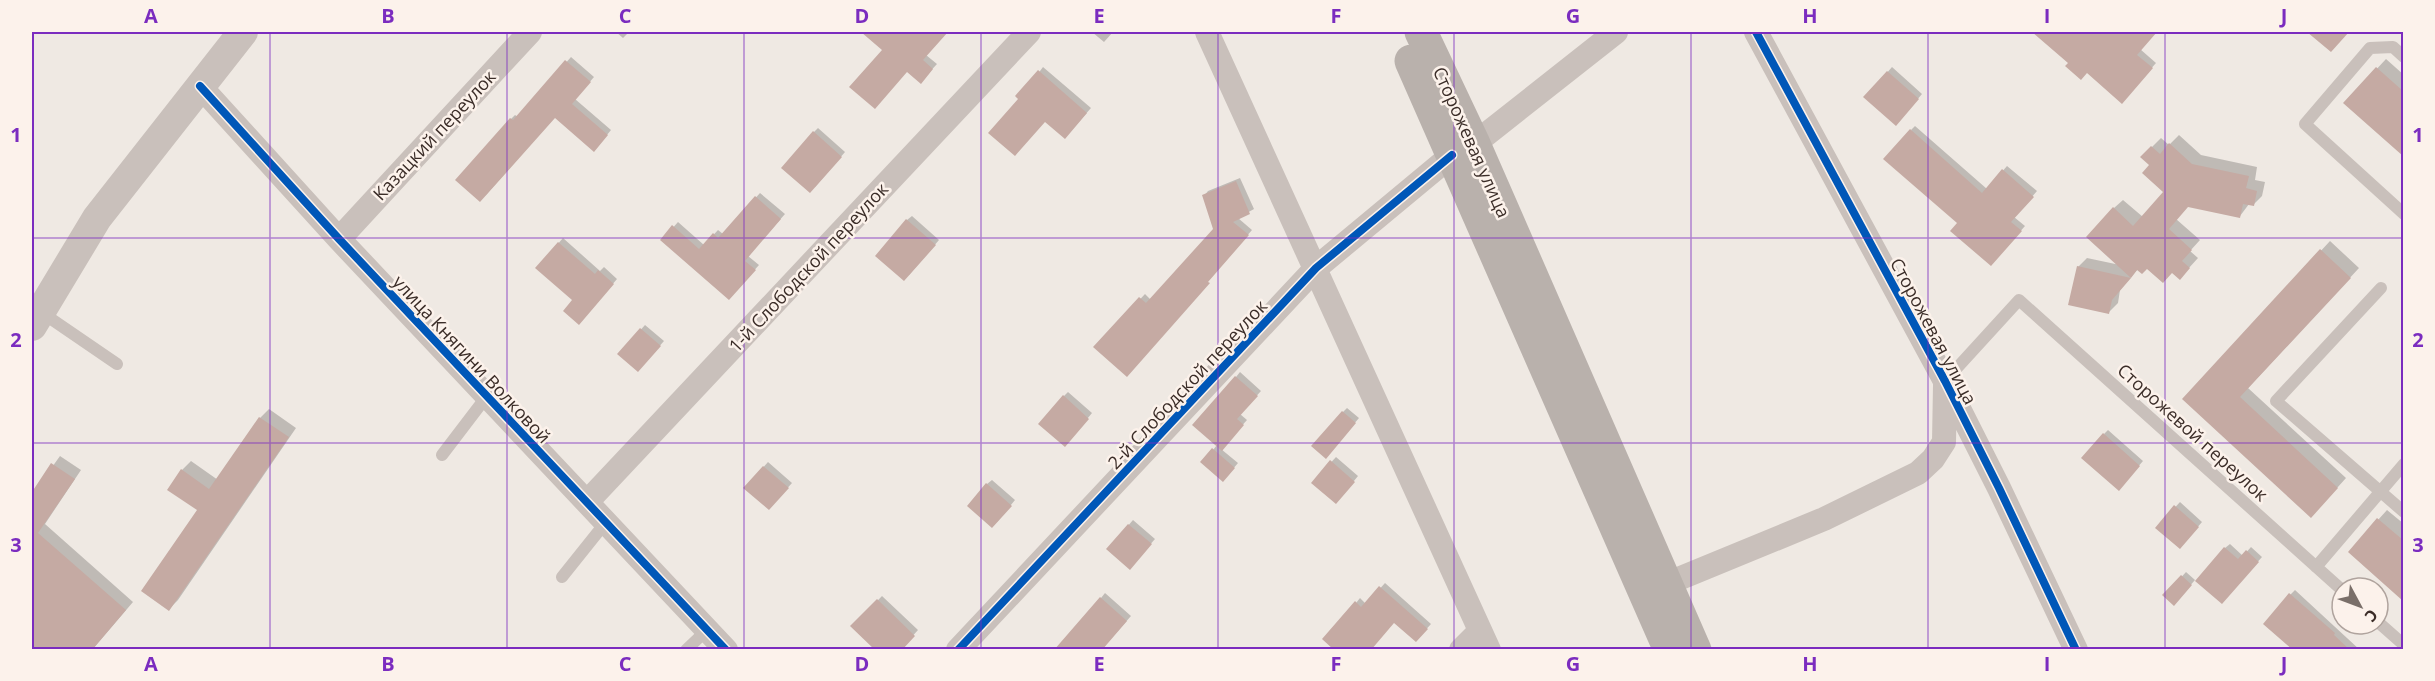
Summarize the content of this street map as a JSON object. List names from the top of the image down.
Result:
{
  "streets": {
    "main road": ["Сторожевая улица"],
    "street": [
      "Казацкий переулок",
      "1-й Слободской переулок",
      "улица Княгини Волковой",
      "2-й Слободской переулок"
    ],
    "lane": ["Сторожевой переулок"]
  },
  "crossings": [
    ["Казацкий переулок", "улица Княгини Волковой"],
    ["Сторожевая улица", "2-й Слободской переулок"],
    ["Сторожевая улица", "Сторожевой переулок"],
    ["1-й Слободской переулок", "улица Княгини Волковой"]
  ],
  "north": "bottom right",
  "grid": {
    "columns": [
      "A",
      "B",
      "C",
      "D",
      "E",
      "F",
      "G",
      "H",
      "I",
      "J"
    ],
    "rows": ["1", "2", "3"]
  }
}
